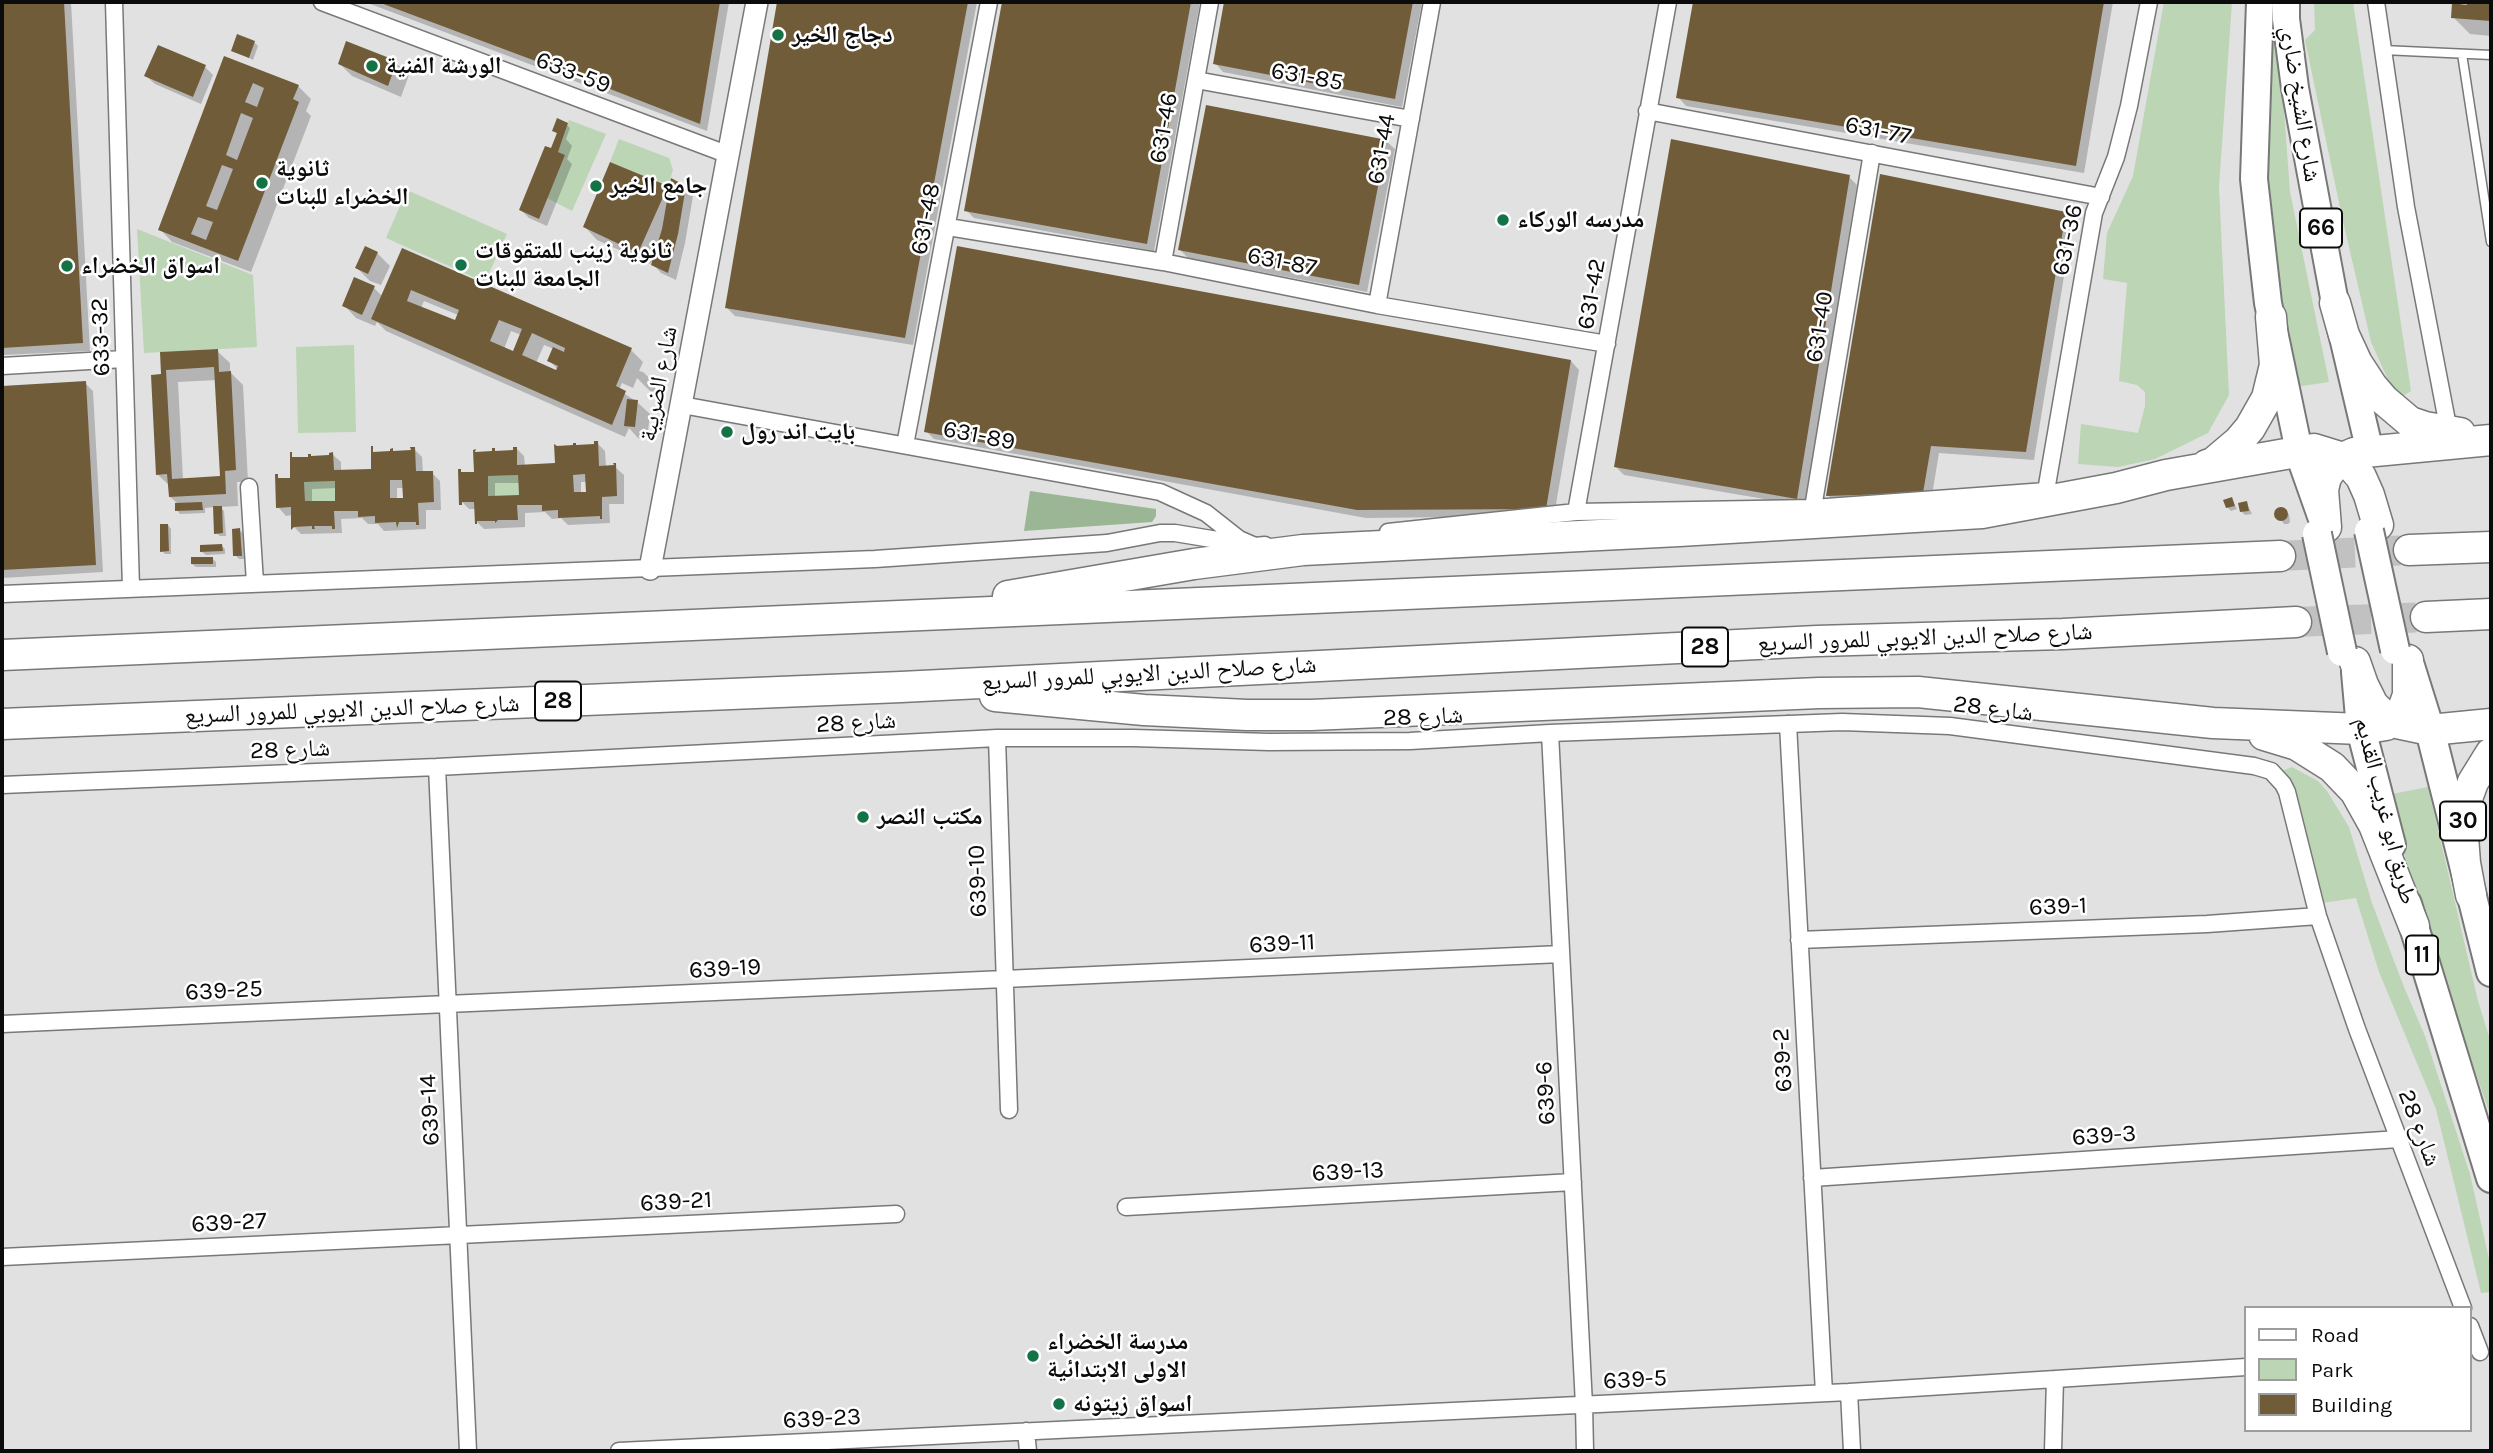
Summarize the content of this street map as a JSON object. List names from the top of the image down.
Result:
{
  "streets": {
    "highway": [
      "شارع صلاح الدين الايوبي للمرور السريع",
      "28",
      "طريق ابو غريب القديم",
      "30",
      "11"
    ],
    "main road": ["شارع الشيخ ضاري", "66"],
    "street": [
      "633-59",
      "631-85",
      "631-46",
      "631-77",
      "631-44",
      "631-48",
      "631-36",
      "631-87",
      "631-42",
      "631-40",
      "633-32",
      "شارع الضريبة",
      "631-89",
      "شارع 28",
      "639-10",
      "639-1",
      "639-11",
      "639-19",
      "639-25",
      "639-2",
      "639-6",
      "639-14",
      "639-3",
      "639-13",
      "639-21",
      "639-27",
      "639-5",
      "639-23"
    ]
  },
  "crossings": [
    ["633-59", "شارع الضريبة"],
    ["631-85", "631-46"],
    ["631-85", "631-44"],
    ["شارع الشيخ ضاري", "طريق ابو غريب القديم"],
    ["631-46", "631-87"],
    ["631-77", "631-36"],
    ["631-77", "631-42"],
    ["631-77", "631-40"],
    ["631-44", "631-87"],
    ["631-48", "631-87"],
    ["631-48", "631-89"],
    ["631-36", "631-40"],
    ["631-87", "631-42"],
    ["شارع الضريبة", "631-89"],
    ["شارع 28", "639-10"],
    ["شارع 28", "639-1"],
    ["شارع 28", "639-2"],
    ["شارع 28", "639-6"],
    ["شارع 28", "639-14"],
    ["شارع 28", "639-3"],
    ["639-10", "639-11"],
    ["639-10", "639-19"],
    ["639-1", "639-2"],
    ["639-11", "639-19"],
    ["639-11", "639-6"],
    ["639-19", "639-25"],
    ["639-19", "639-14"],
    ["639-25", "639-14"],
    ["639-2", "639-3"],
    ["639-2", "639-5"],
    ["639-6", "639-13"],
    ["639-6", "639-5"],
    ["639-14", "639-21"],
    ["639-14", "639-27"],
    ["639-21", "639-27"],
    ["639-5", "639-23"]
  ],
  "places": [
    "دجاج الخير",
    "الورشة الفنية",
    "ثانوية الخضراء للبنات",
    "جامع الخير",
    "مدرسه الوركاء",
    "ثانوية زينب للمتقوقات الجامعة للبنات",
    "اسواق الخضراء",
    "بايت اند رول",
    "مكتب النصر",
    "مدرسة الخضراء الاولى الابتدائية",
    "اسواق زيتونه"
  ],
  "legend": ["Road", "Park", "Building"]
}
